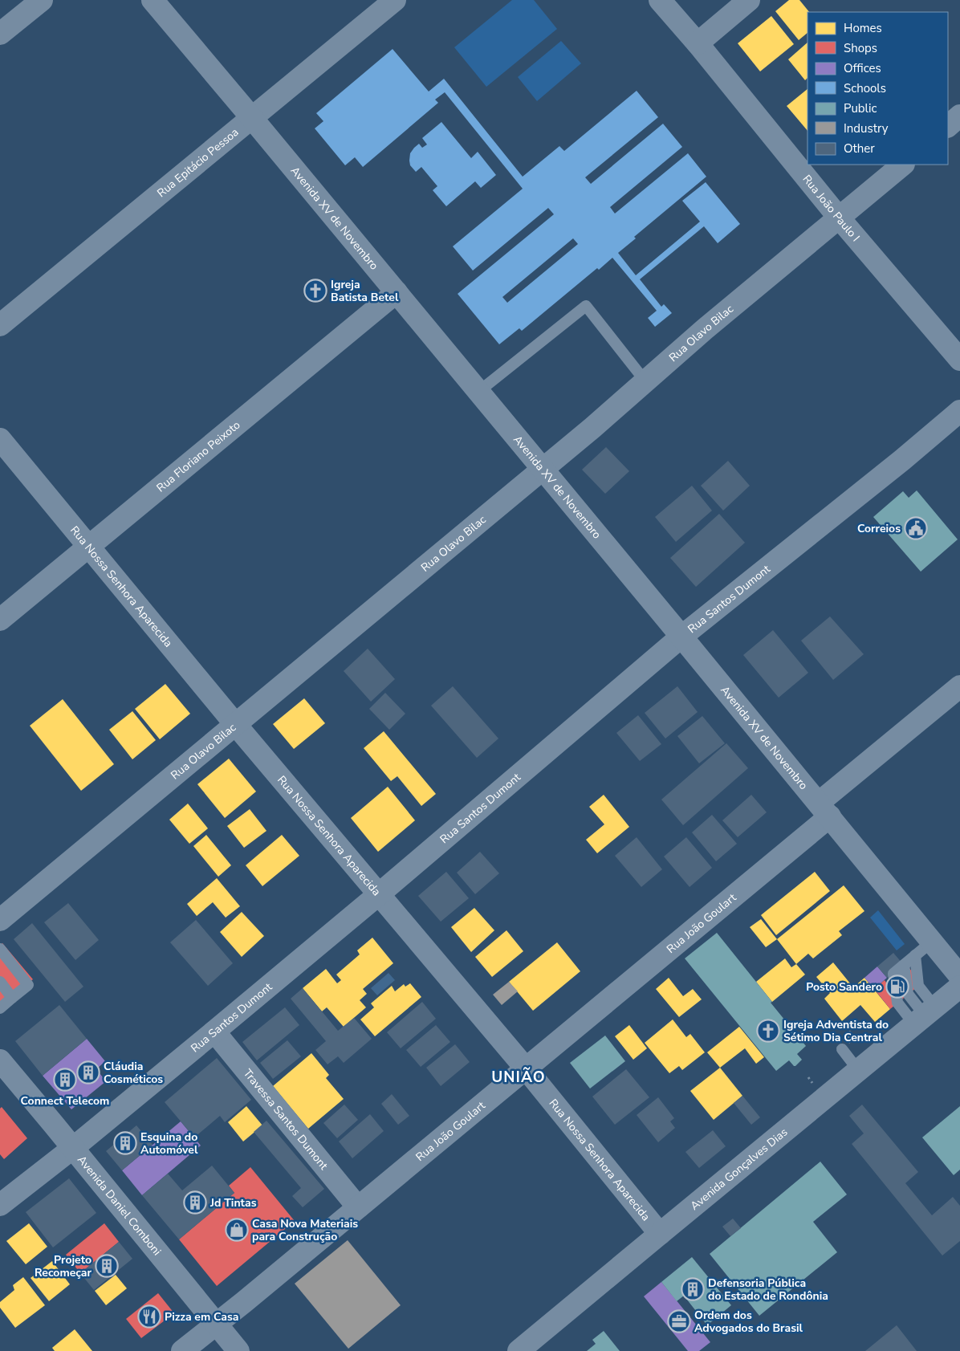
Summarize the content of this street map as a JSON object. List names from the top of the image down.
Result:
{
  "streets": {
    "street": [
      "Rua Epitácio Pessoa",
      "Rua João Paulo I",
      "Avenida XV de Novembro",
      "Rua Olavo Bilac",
      "Rua Floriano Peixoto",
      "Rua Nossa Senhora Aparecida",
      "Rua Santos Dumont",
      "Rua João Goulart",
      "Travessa Santos Dumont",
      "Avenida Gonçalves Dias",
      "Avenida Daniel Comboni"
    ]
  },
  "crossings": [
    ["Rua Epitácio Pessoa", "Avenida XV de Novembro"],
    ["Rua João Paulo I", "Rua Olavo Bilac"],
    ["Avenida XV de Novembro", "Rua Olavo Bilac"],
    ["Avenida XV de Novembro", "Rua Floriano Peixoto"],
    ["Avenida XV de Novembro", "Rua Santos Dumont"],
    ["Avenida XV de Novembro", "Rua João Goulart"],
    ["Avenida XV de Novembro", "Avenida Gonçalves Dias"],
    ["Rua Olavo Bilac", "Rua Nossa Senhora Aparecida"],
    ["Rua Floriano Peixoto", "Rua Nossa Senhora Aparecida"],
    ["Rua Nossa Senhora Aparecida", "Rua Santos Dumont"],
    ["Rua Nossa Senhora Aparecida", "Rua João Goulart"],
    ["Rua Nossa Senhora Aparecida", "Avenida Gonçalves Dias"],
    ["Rua Santos Dumont", "Travessa Santos Dumont"],
    ["Rua Santos Dumont", "Avenida Daniel Comboni"],
    ["Rua João Goulart", "Travessa Santos Dumont"],
    ["Rua João Goulart", "Avenida Daniel Comboni"]
  ],
  "districts": ["UNIÃO"],
  "places": {
    "church": ["Igreja Batista Betel", "Igreja Adventista do Sétimo Dia Central"],
    "public building": ["Correios"],
    "fuel station": ["Posto Sandero"],
    "building": [
      "Cláudia Cosméticos",
      "Connect Telecom",
      "Esquina do Automóvel",
      "Jd Tintas",
      "Projeto Recomeçar",
      "Defensoria Pública do Estado de Rondônia"
    ],
    "shop": ["Casa Nova Materiais para Construção"],
    "restaurant": ["Pizza em Casa"],
    "office": ["Ordem dos Advogados do Brasil"]
  },
  "legend": [
    "Homes",
    "Shops",
    "Offices",
    "Schools",
    "Public",
    "Industry",
    "Other"
  ]
}
